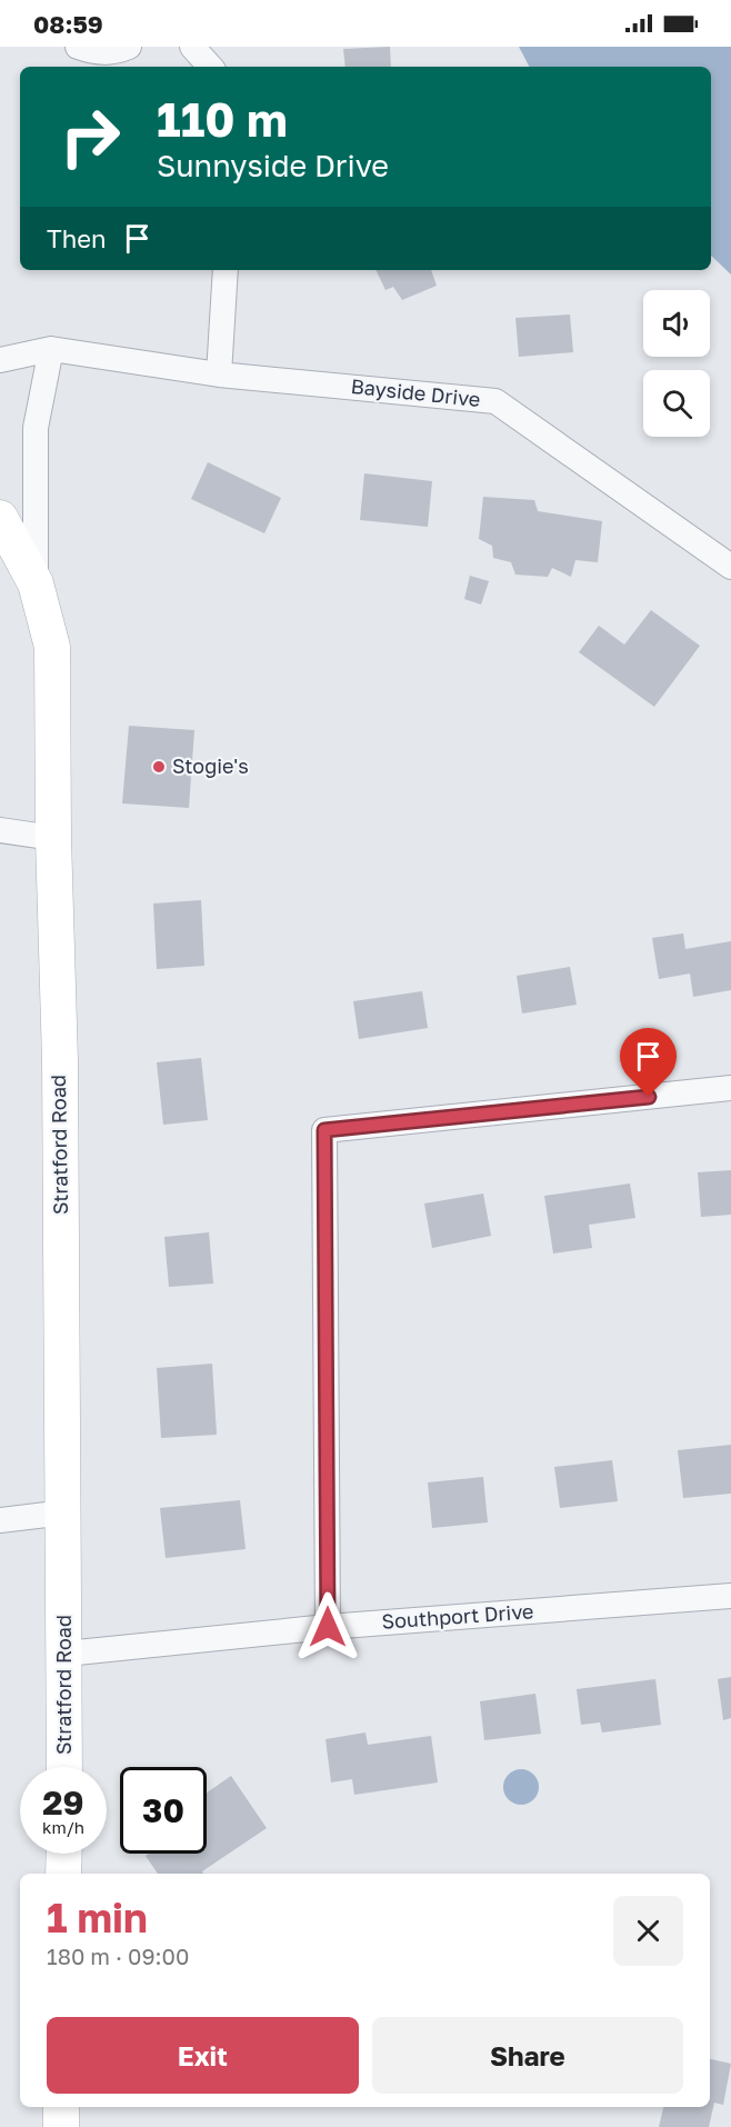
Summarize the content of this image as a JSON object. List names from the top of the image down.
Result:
{
  "streets": {
    "main road": ["Stratford Road"],
    "street": ["Bayside Drive", "Southport Drive"]
  },
  "crossings": [
    ["Stratford Road", "Southport Drive"]
  ],
  "places": ["Stogie's"],
  "page": {
    "status": "08:59",
    "turn": ["110 m", "Sunnyside Drive"],
    "then": "Then",
    "speed": "29 km/h",
    "limit": "30",
    "heading": ["1 min", "180 m · 09:00"],
    "buttons": ["Exit", "Share"]
  }
}
